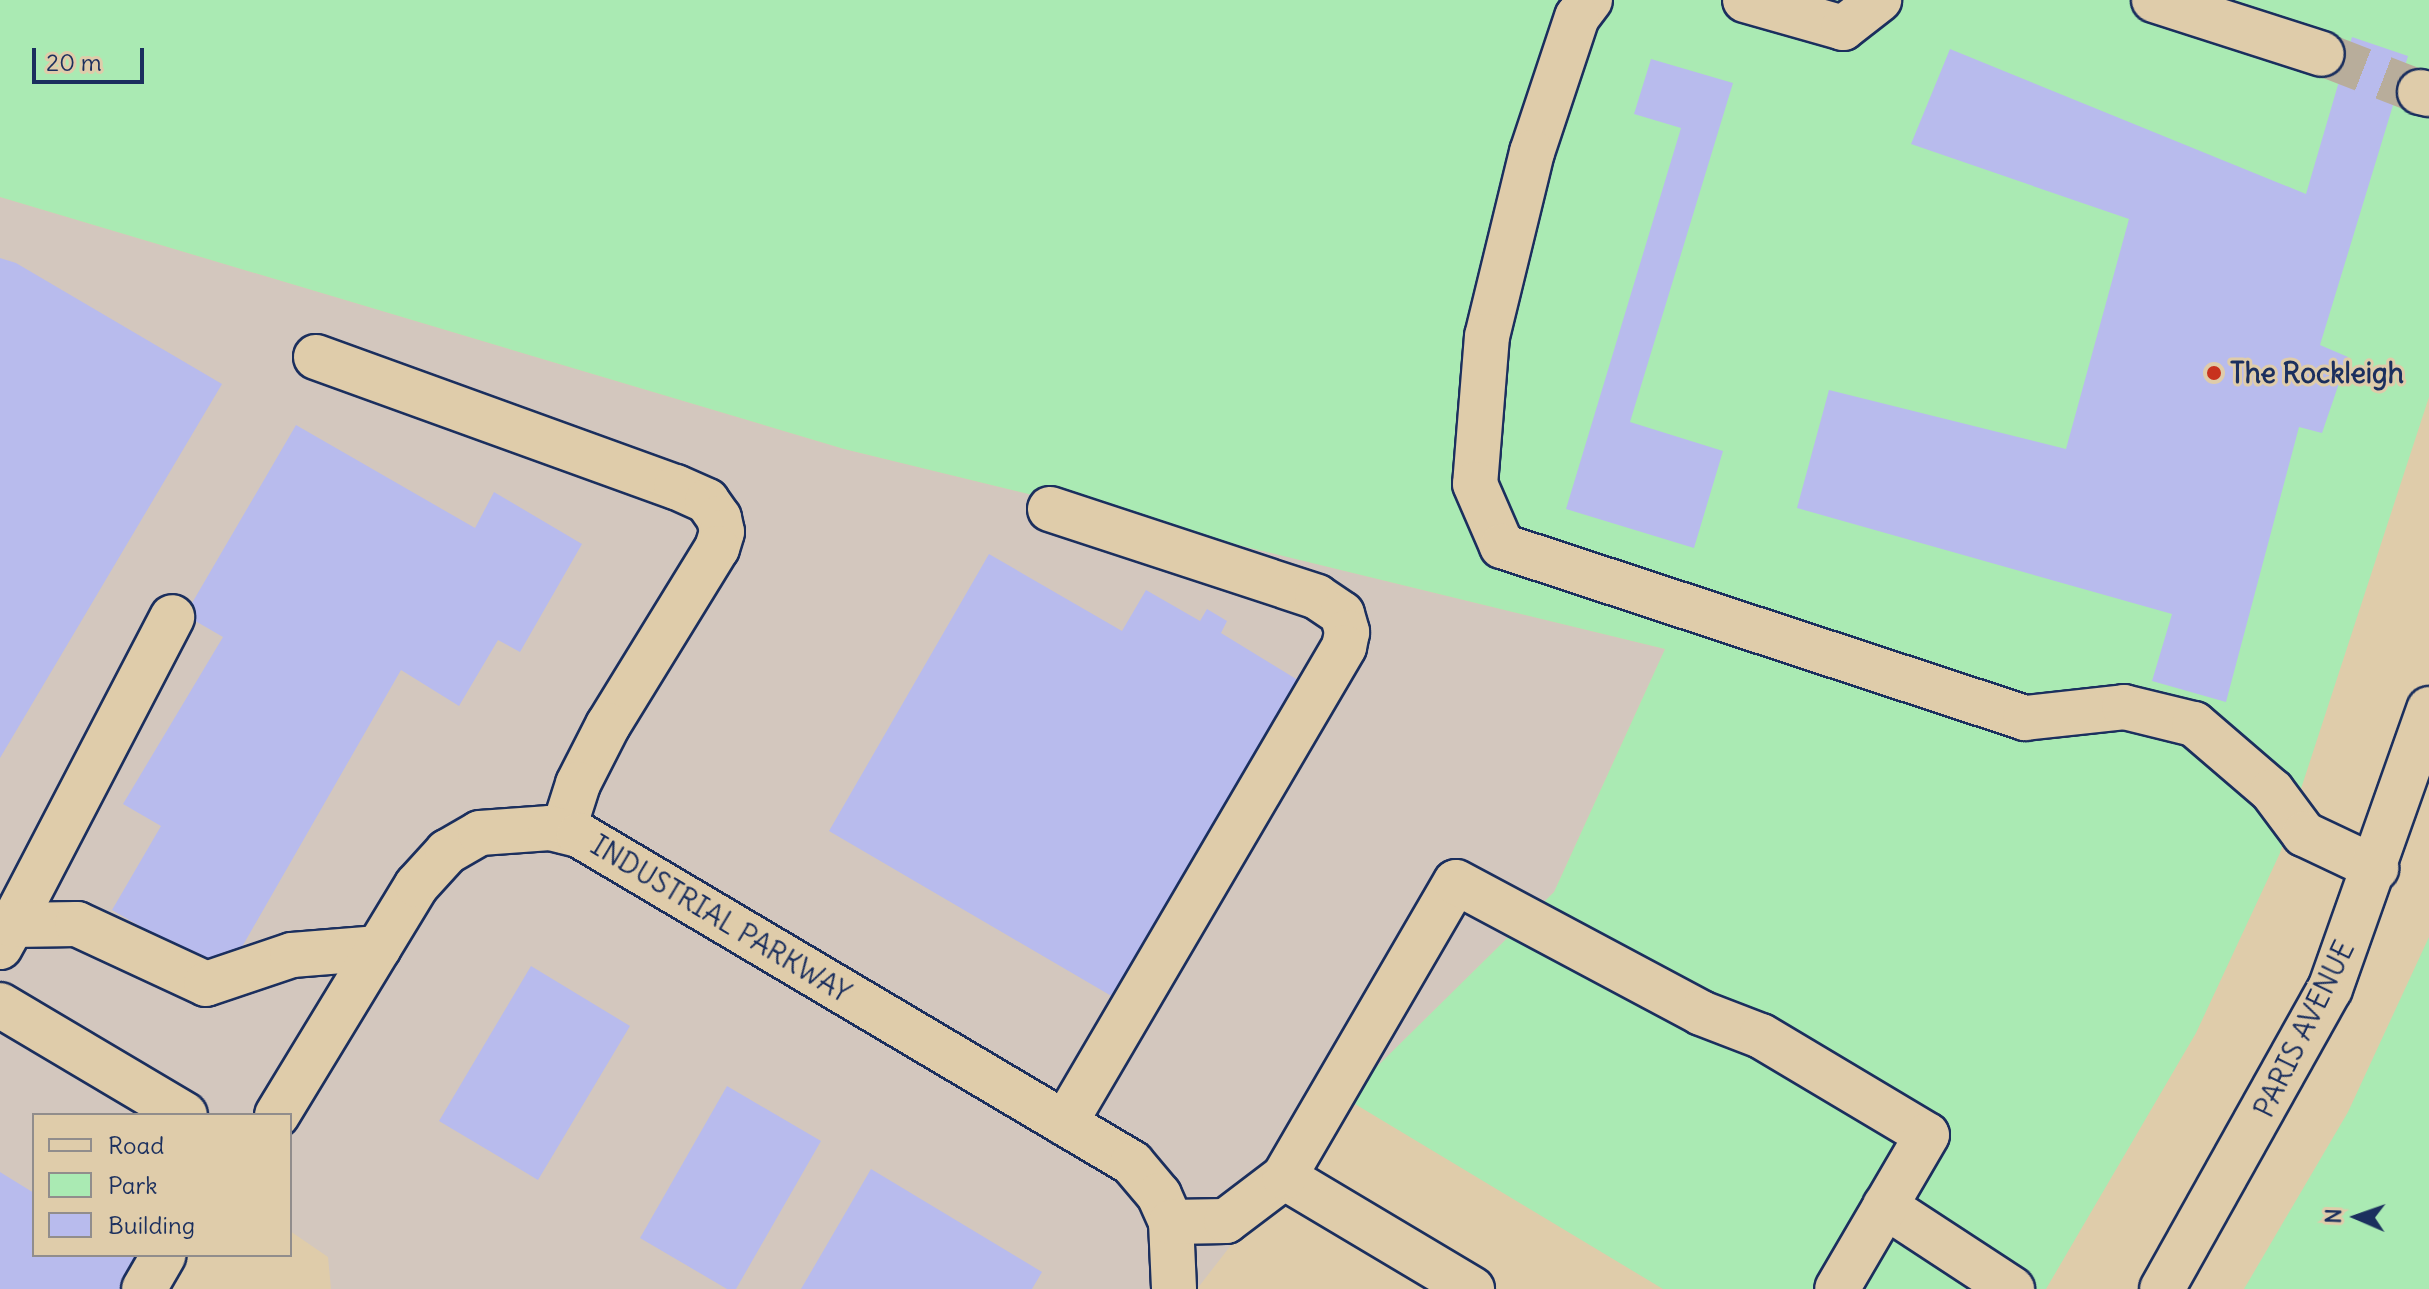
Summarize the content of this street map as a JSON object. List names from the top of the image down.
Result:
{
  "streets": {
    "street": ["INDUSTRIAL PARKWAY", "PARIS AVENUE"]
  },
  "places": ["The Rockleigh"],
  "legend": ["Road", "Park", "Building"],
  "scale_bar": "20 m",
  "north": "left"
}
